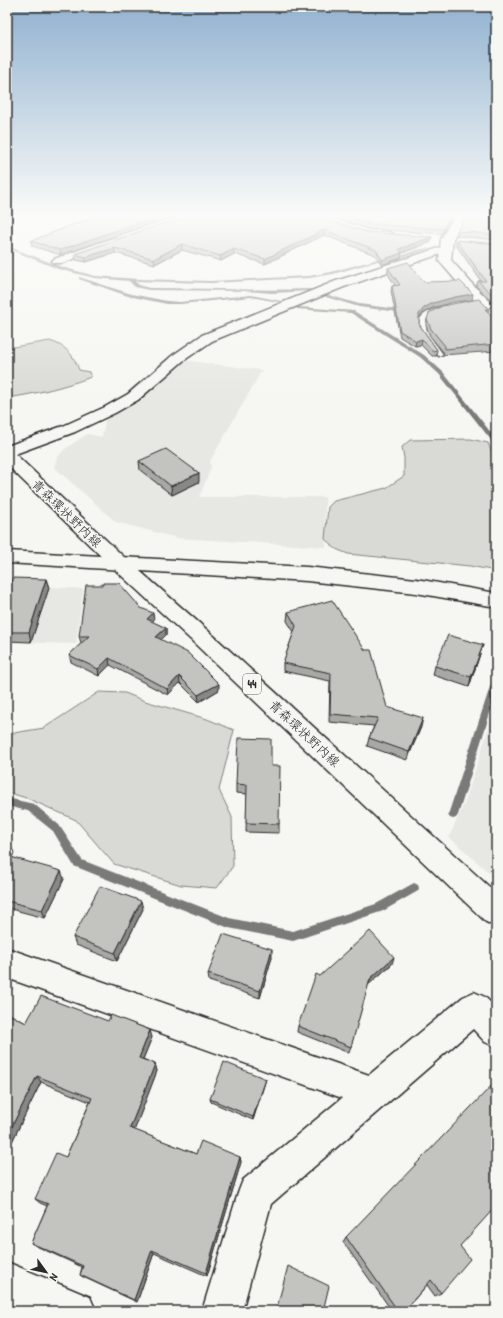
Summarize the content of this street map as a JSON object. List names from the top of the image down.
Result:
{
  "streets": {
    "street": ["青森環状野内線", "44"]
  },
  "north": "bottom right"
}
